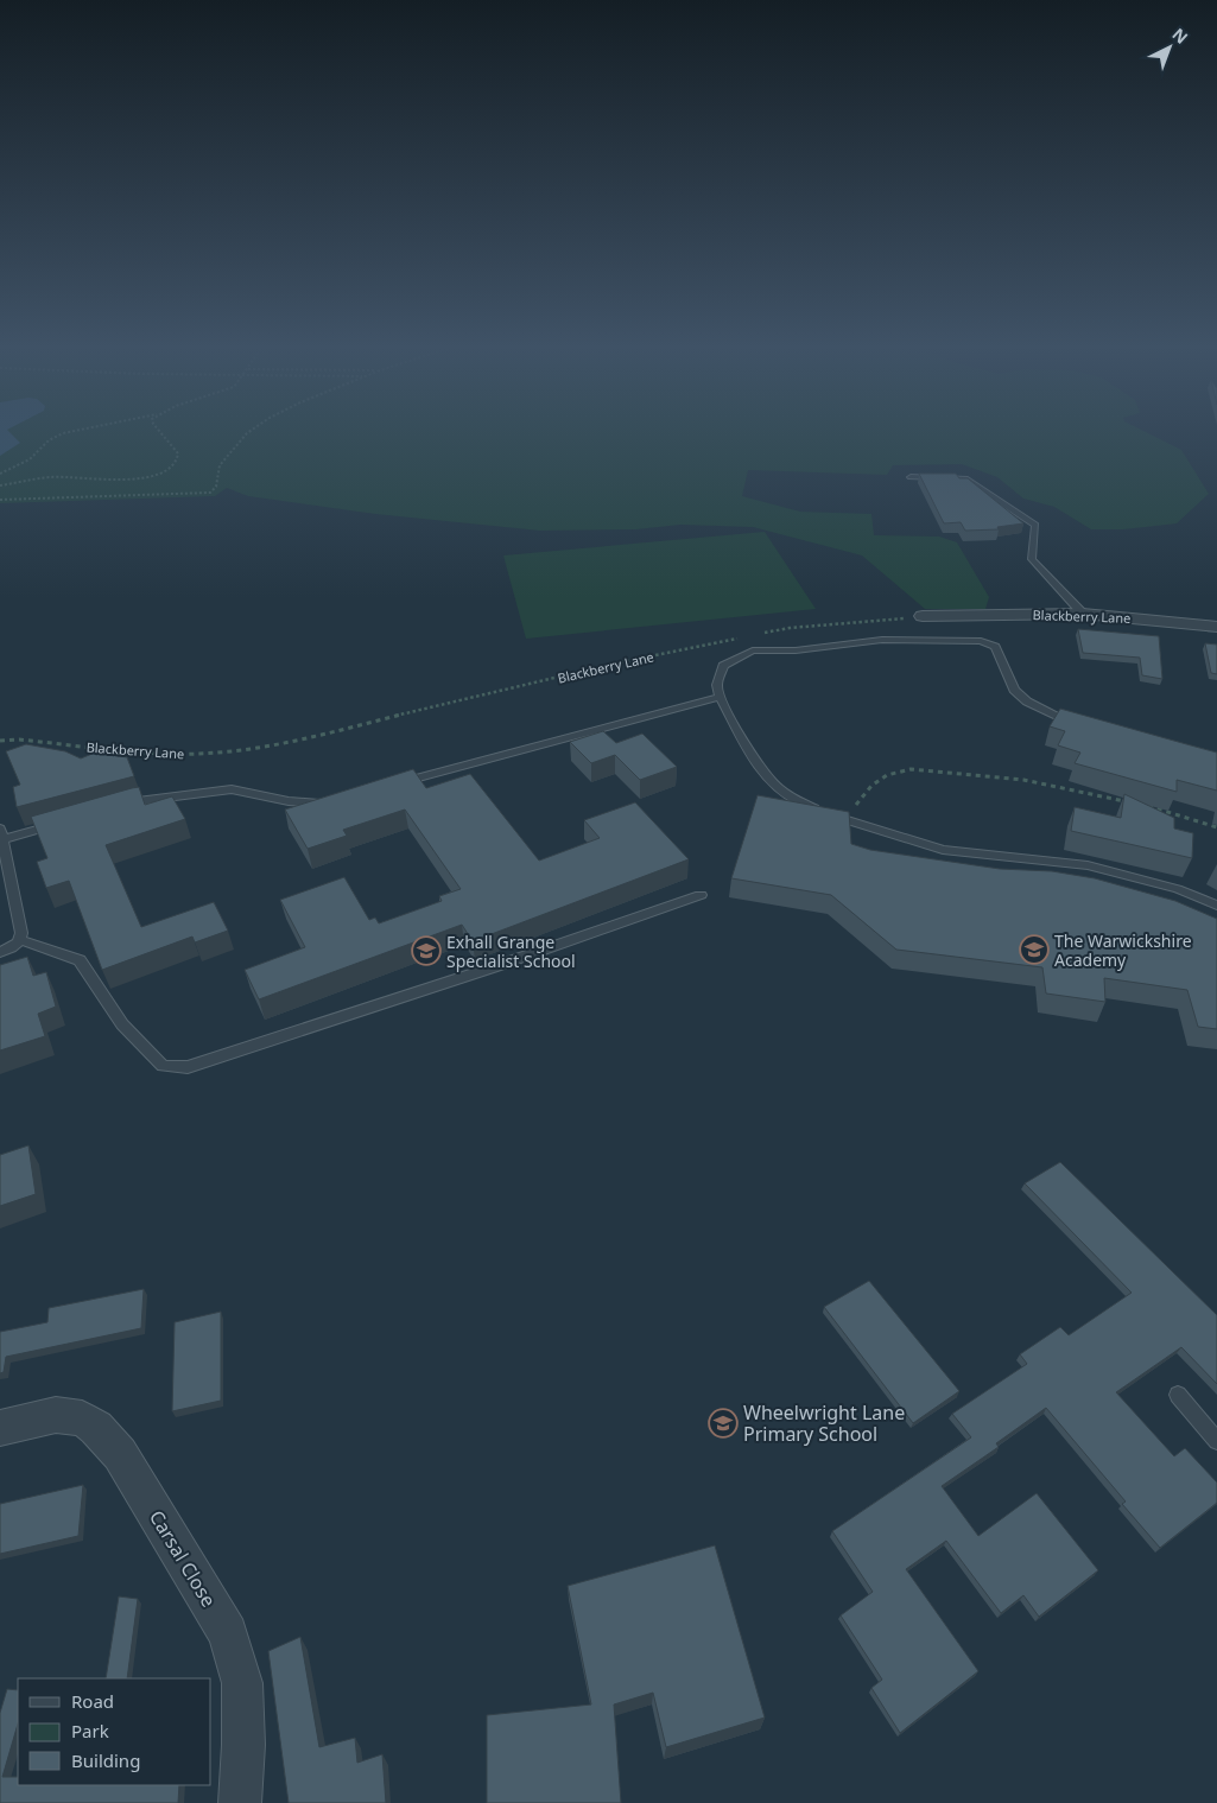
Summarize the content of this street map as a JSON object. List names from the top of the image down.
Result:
{
  "streets": {
    "street": ["Blackberry Lane", "Carsal Close"]
  },
  "places": {
    "school or university": ["The Warwickshire Academy", "Exhall Grange Specialist School", "Wheelwright Lane Primary School"]
  },
  "legend": ["Road", "Park", "Building"],
  "north": "top right"
}
